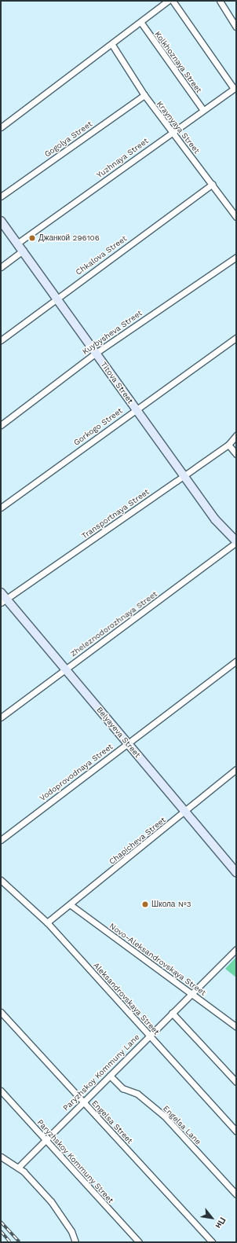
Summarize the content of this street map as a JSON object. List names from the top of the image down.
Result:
{
  "streets": {
    "main road": ["Titova Street", "Belyayeva Street"],
    "street": [
      "Kolkhoznaya Street",
      "Kraynyaya Street",
      "Gogolya Street",
      "Yuzhnaya Street",
      "Chkalova Street",
      "Kuybysheva Street",
      "Gorkogo Street",
      "Transportnaya Street",
      "Zheleznodorozhnaya Street",
      "Vodoprovodnaya Street",
      "Chapicheva Street",
      "Novo-Aleksandrovskaya Street",
      "Aleksandrovskaya Street",
      "Paryzhskoy Kommuny Lane",
      "Engelsa Street",
      "Engelsa Lane",
      "Paryzhskoy Kommuny Street"
    ]
  },
  "crossings": [
    ["Kolkhoznaya Street", "Yuzhnaya Street"],
    ["Kraynyaya Street", "Gogolya Street"],
    ["Kraynyaya Street", "Yuzhnaya Street"],
    ["Kraynyaya Street", "Chkalova Street"],
    ["Yuzhnaya Street", "Titova Street"],
    ["Chkalova Street", "Titova Street"],
    ["Kuybysheva Street", "Titova Street"],
    ["Titova Street", "Gorkogo Street"],
    ["Titova Street", "Transportnaya Street"],
    ["Titova Street", "Zheleznodorozhnaya Street"],
    ["Transportnaya Street", "Belyayeva Street"],
    ["Zheleznodorozhnaya Street", "Belyayeva Street"],
    ["Belyayeva Street", "Vodoprovodnaya Street"],
    ["Belyayeva Street", "Chapicheva Street"],
    ["Chapicheva Street", "Novo-Aleksandrovskaya Street"],
    ["Chapicheva Street", "Aleksandrovskaya Street"],
    ["Novo-Aleksandrovskaya Street", "Paryzhskoy Kommuny Lane"],
    ["Aleksandrovskaya Street", "Paryzhskoy Kommuny Lane"],
    ["Paryzhskoy Kommuny Lane", "Engelsa Street"],
    ["Paryzhskoy Kommuny Lane", "Engelsa Lane"],
    ["Paryzhskoy Kommuny Lane", "Paryzhskoy Kommuny Street"]
  ],
  "places": ["Джанкой 296106", "Школа №3"],
  "north": "bottom right"
}
